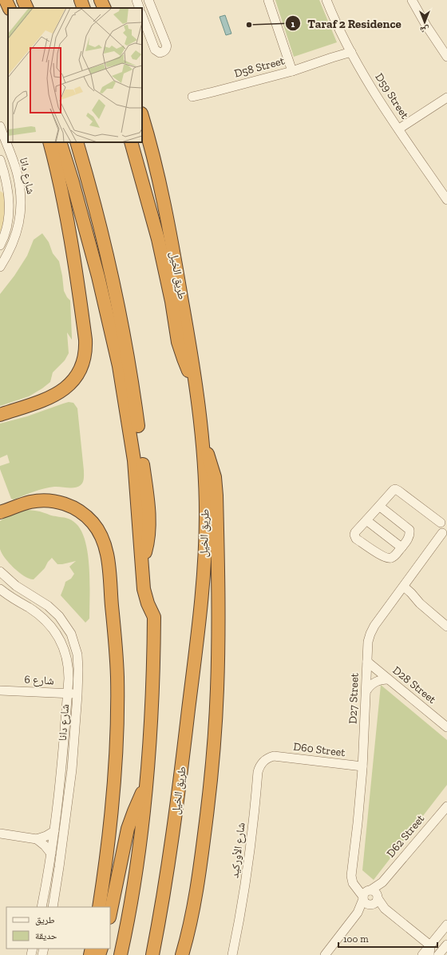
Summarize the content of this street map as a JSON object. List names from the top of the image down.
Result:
{
  "streets": {
    "highway": ["طريق الخيل"],
    "street": [
      "D58 Street",
      "D59 Street",
      "شارع دانا",
      "شارع 6",
      "D28 Street",
      "D27 Street",
      "D60 Street",
      "D62 Street",
      "شارع الأوركيد"
    ]
  },
  "crossings": [
    ["D58 Street", "D59 Street"],
    ["شارع دانا", "شارع 6"],
    ["D28 Street", "D27 Street"],
    ["D27 Street", "D60 Street"],
    ["D27 Street", "D62 Street"],
    ["D60 Street", "شارع الأوركيد"]
  ],
  "places": ["Taraf 2 Residence"],
  "legend": ["طريق", "حديقة"],
  "scale_bar": "100 m",
  "north": "bottom"
}
